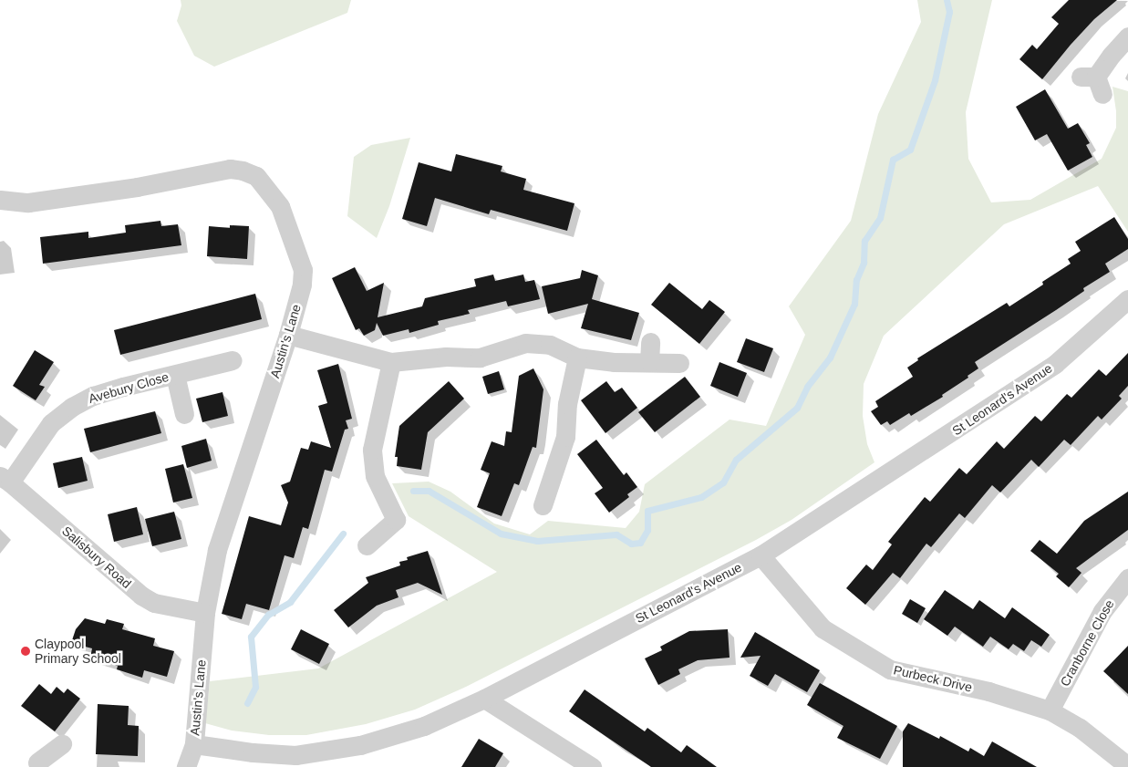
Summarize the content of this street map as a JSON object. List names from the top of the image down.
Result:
{
  "streets": {
    "street": [
      "Austin's Lane",
      "Avebury Close",
      "St Leonard's Avenue",
      "Salisbury Road",
      "Cranborne Close",
      "Purbeck Drive"
    ]
  },
  "crossings": [
    ["Austin's Lane", "St Leonard's Avenue"],
    ["Austin's Lane", "Salisbury Road"],
    ["Avebury Close", "Salisbury Road"],
    ["St Leonard's Avenue", "Purbeck Drive"],
    ["Cranborne Close", "Purbeck Drive"]
  ],
  "places": ["Claypool Primary School"]
}
